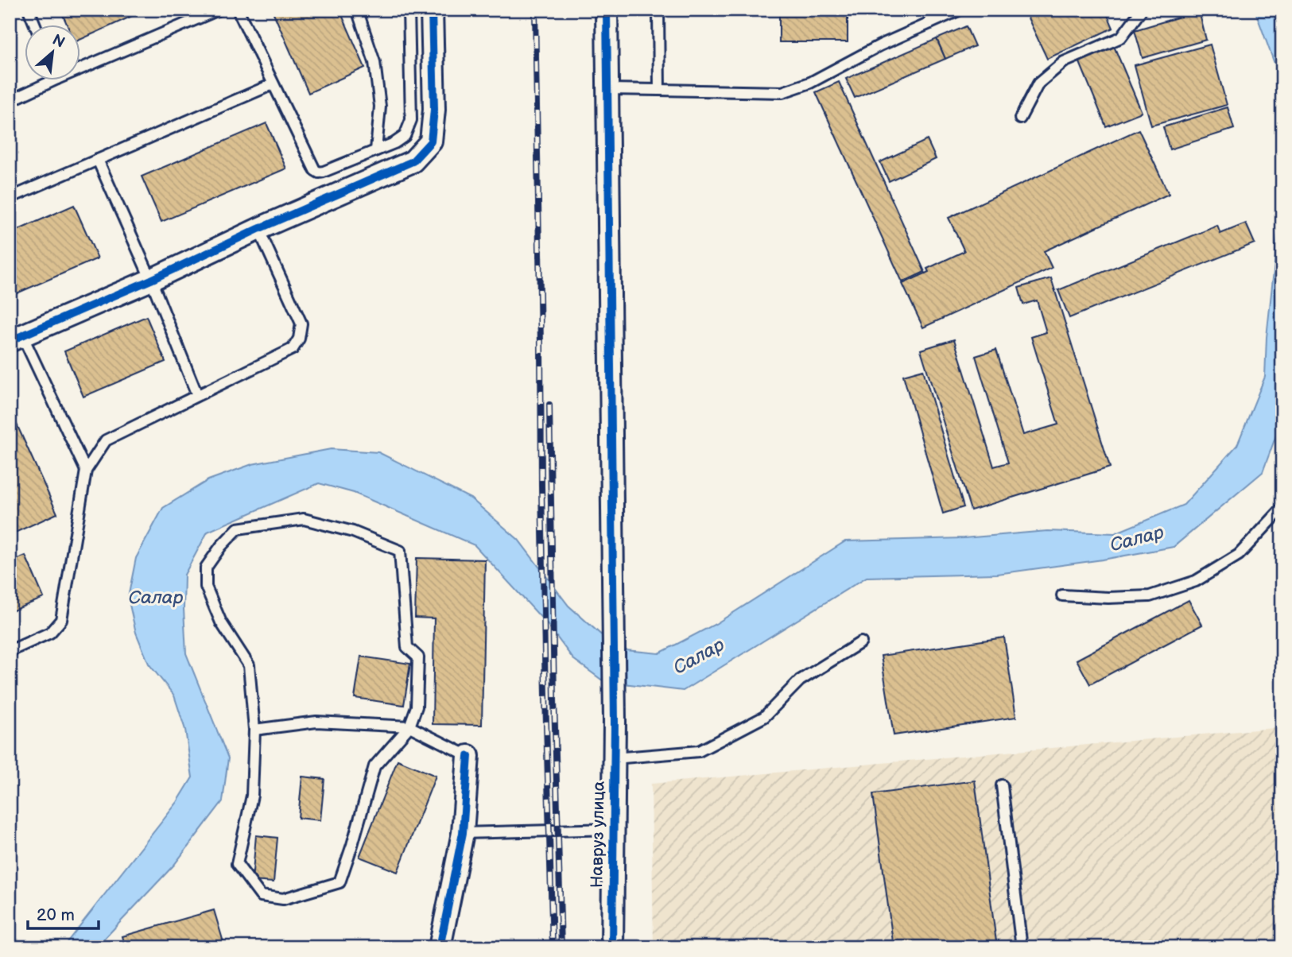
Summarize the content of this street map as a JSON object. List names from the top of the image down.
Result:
{
  "streets": {
    "street": ["Навруз улица"]
  },
  "water": ["Салар"],
  "scale_bar": "20 m",
  "north": "top right"
}
